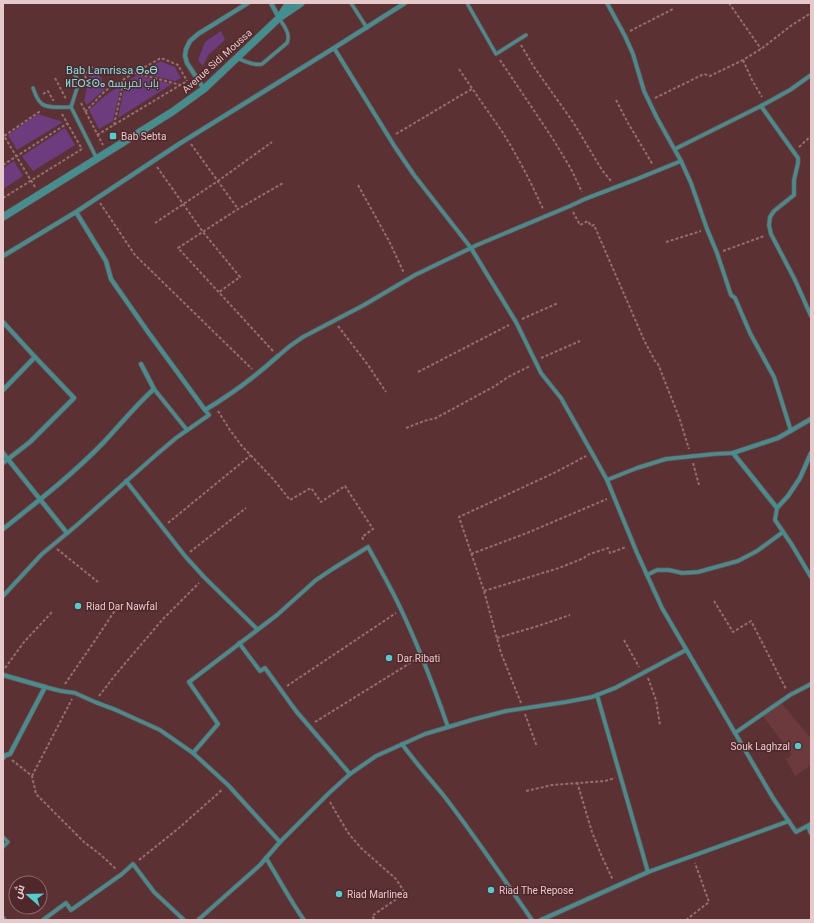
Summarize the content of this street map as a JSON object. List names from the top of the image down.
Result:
{
  "streets": {
    "street": ["Avenue Sidi Moussa"]
  },
  "districts": ["Bab Lamrissa ⴱⴰⴱ ⵍⵎⵔⵉⵙⴰ باب لمريسة"],
  "places": {
    "transit": ["Bab Sebta"],
    "other": [
      "Riad Dar Nawfal",
      "Dar Ribati",
      "Souk Laghzal",
      "Riad The Repose",
      "Riad Marlinea"
    ]
  },
  "north": "left"
}
